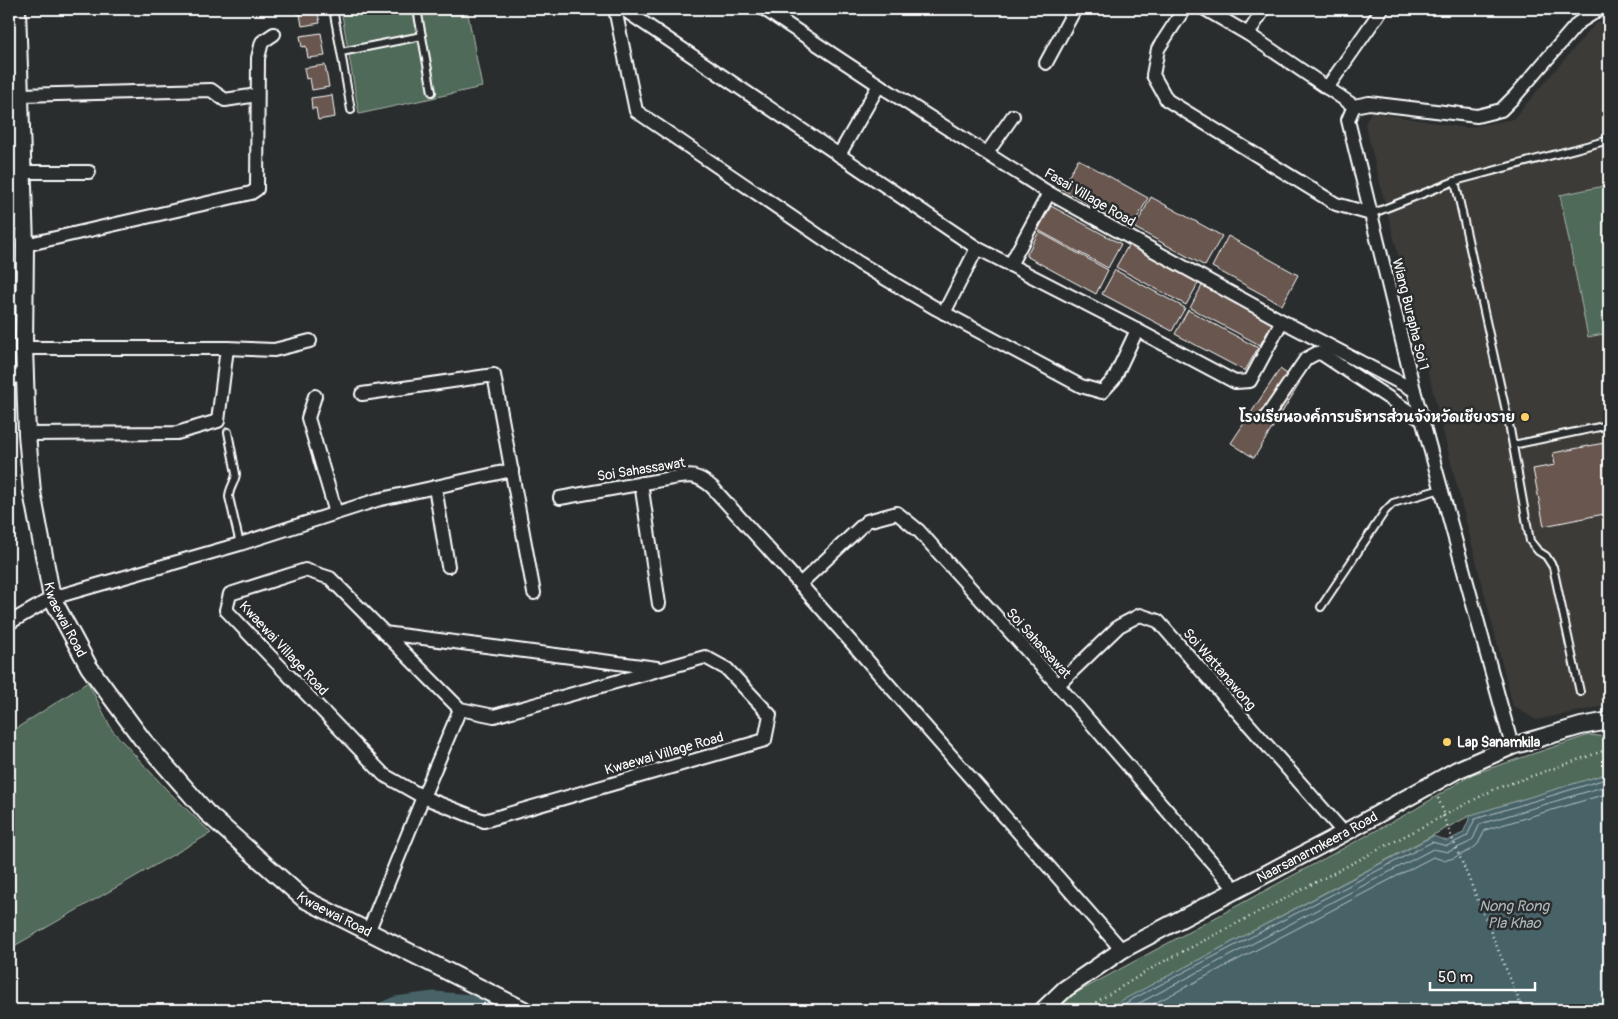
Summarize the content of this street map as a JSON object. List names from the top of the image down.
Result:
{
  "streets": {
    "street": [
      "Fasai Village Road",
      "Wiang Burapha Soi 1",
      "Soi Sahassawat",
      "Kwaewai Road",
      "Kwaewai Village Road",
      "Soi Wattanawong",
      "Naarsanarmkeera Road"
    ]
  },
  "crossings": [
    ["Fasai Village Road", "Wiang Burapha Soi 1"],
    ["Wiang Burapha Soi 1", "Naarsanarmkeera Road"],
    ["Soi Sahassawat", "Soi Wattanawong"],
    ["Soi Sahassawat", "Naarsanarmkeera Road"],
    ["Soi Wattanawong", "Naarsanarmkeera Road"]
  ],
  "water": ["Nong Rong Pla Khao"],
  "places": ["โรงเรียนองค์การบริหารส่วนจังหวัดเชียงราย", "Lap Sanamkila"],
  "scale_bar": "50 m"
}
